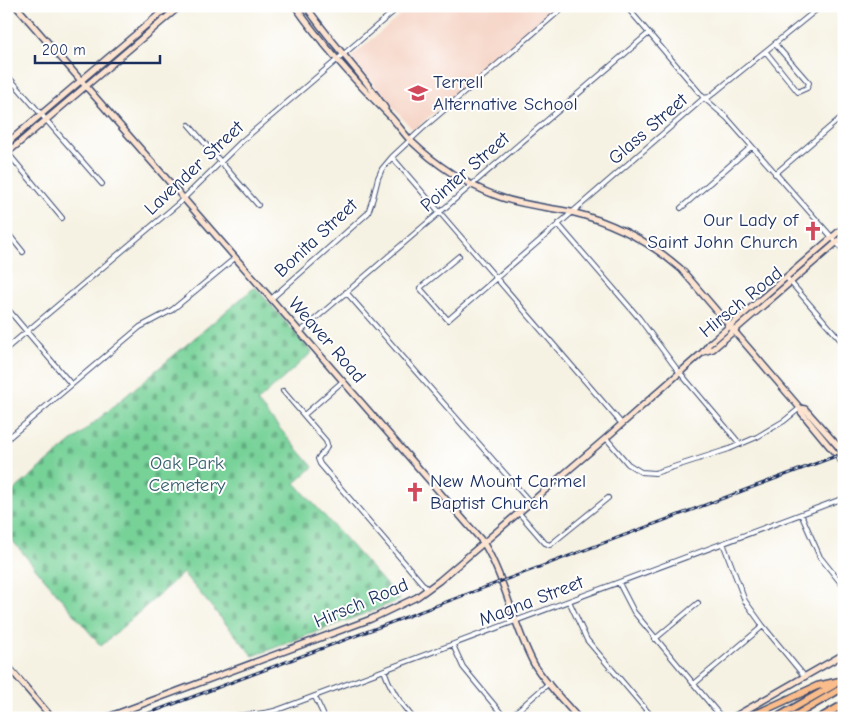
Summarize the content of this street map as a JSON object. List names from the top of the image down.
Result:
{
  "streets": {
    "main road": ["Hirsch Road", "Weaver Road"],
    "street": [
      "Glass Street",
      "Lavender Street",
      "Pointer Street",
      "Bonita Street",
      "Magna Street"
    ]
  },
  "crossings": [
    ["Lavender Street", "Weaver Road"],
    ["Pointer Street", "Weaver Road"],
    ["Bonita Street", "Weaver Road"],
    ["Hirsch Road", "Weaver Road"],
    ["Weaver Road", "Magna Street"]
  ],
  "parks": ["Oak Park Cemetery"],
  "places": {
    "school or university": ["Terrell Alternative School"],
    "church": ["Our Lady of Saint John Church", "New Mount Carmel Baptist Church"]
  },
  "scale_bar": "200 m"
}
